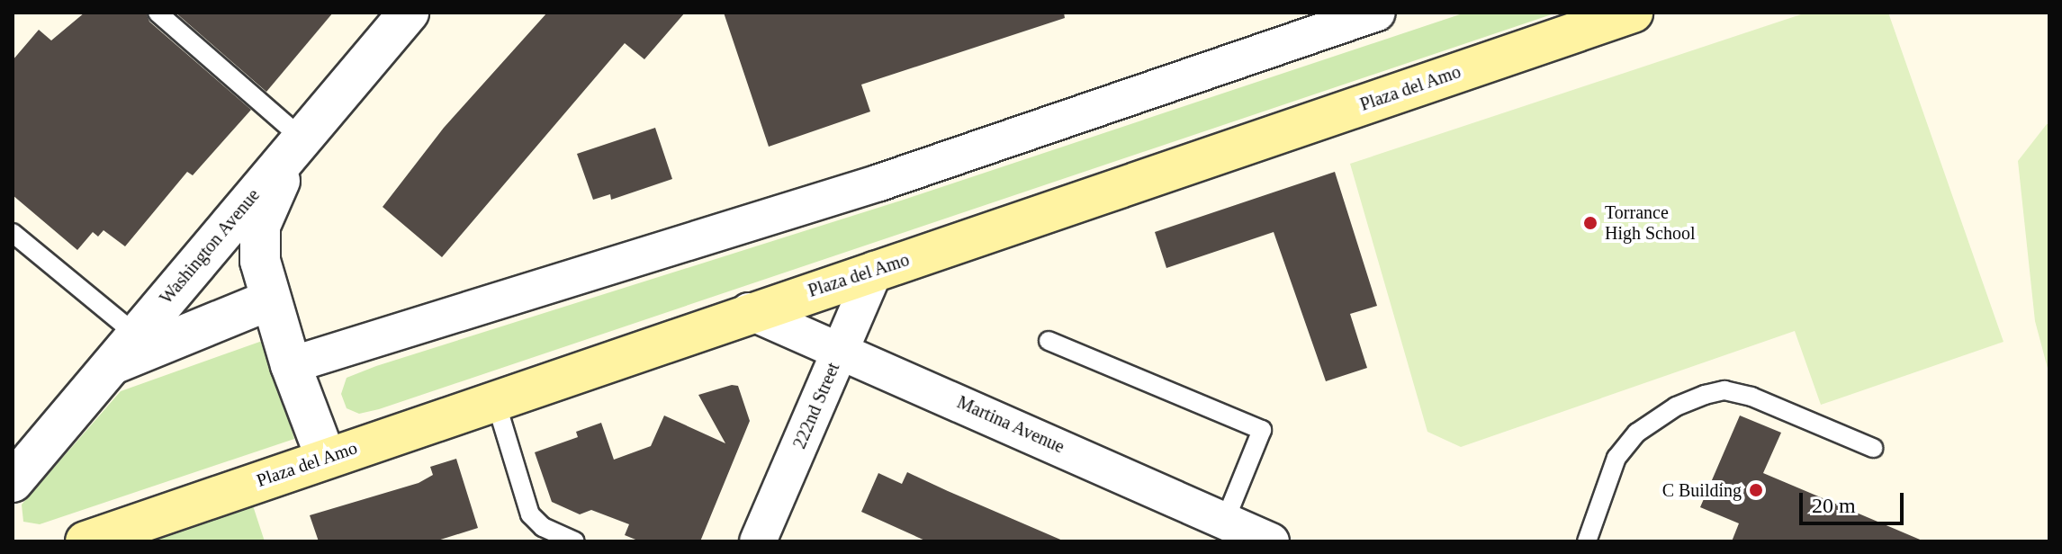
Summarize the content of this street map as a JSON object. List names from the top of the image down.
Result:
{
  "streets": {
    "main road": ["Plaza del Amo"],
    "street": ["Washington Avenue", "222nd Street", "Martina Avenue"]
  },
  "crossings": [
    ["Plaza del Amo", "222nd Street"],
    ["Plaza del Amo", "Martina Avenue"],
    ["222nd Street", "Martina Avenue"]
  ],
  "places": ["Torrance High School", "C Building"],
  "scale_bar": "20 m"
}
